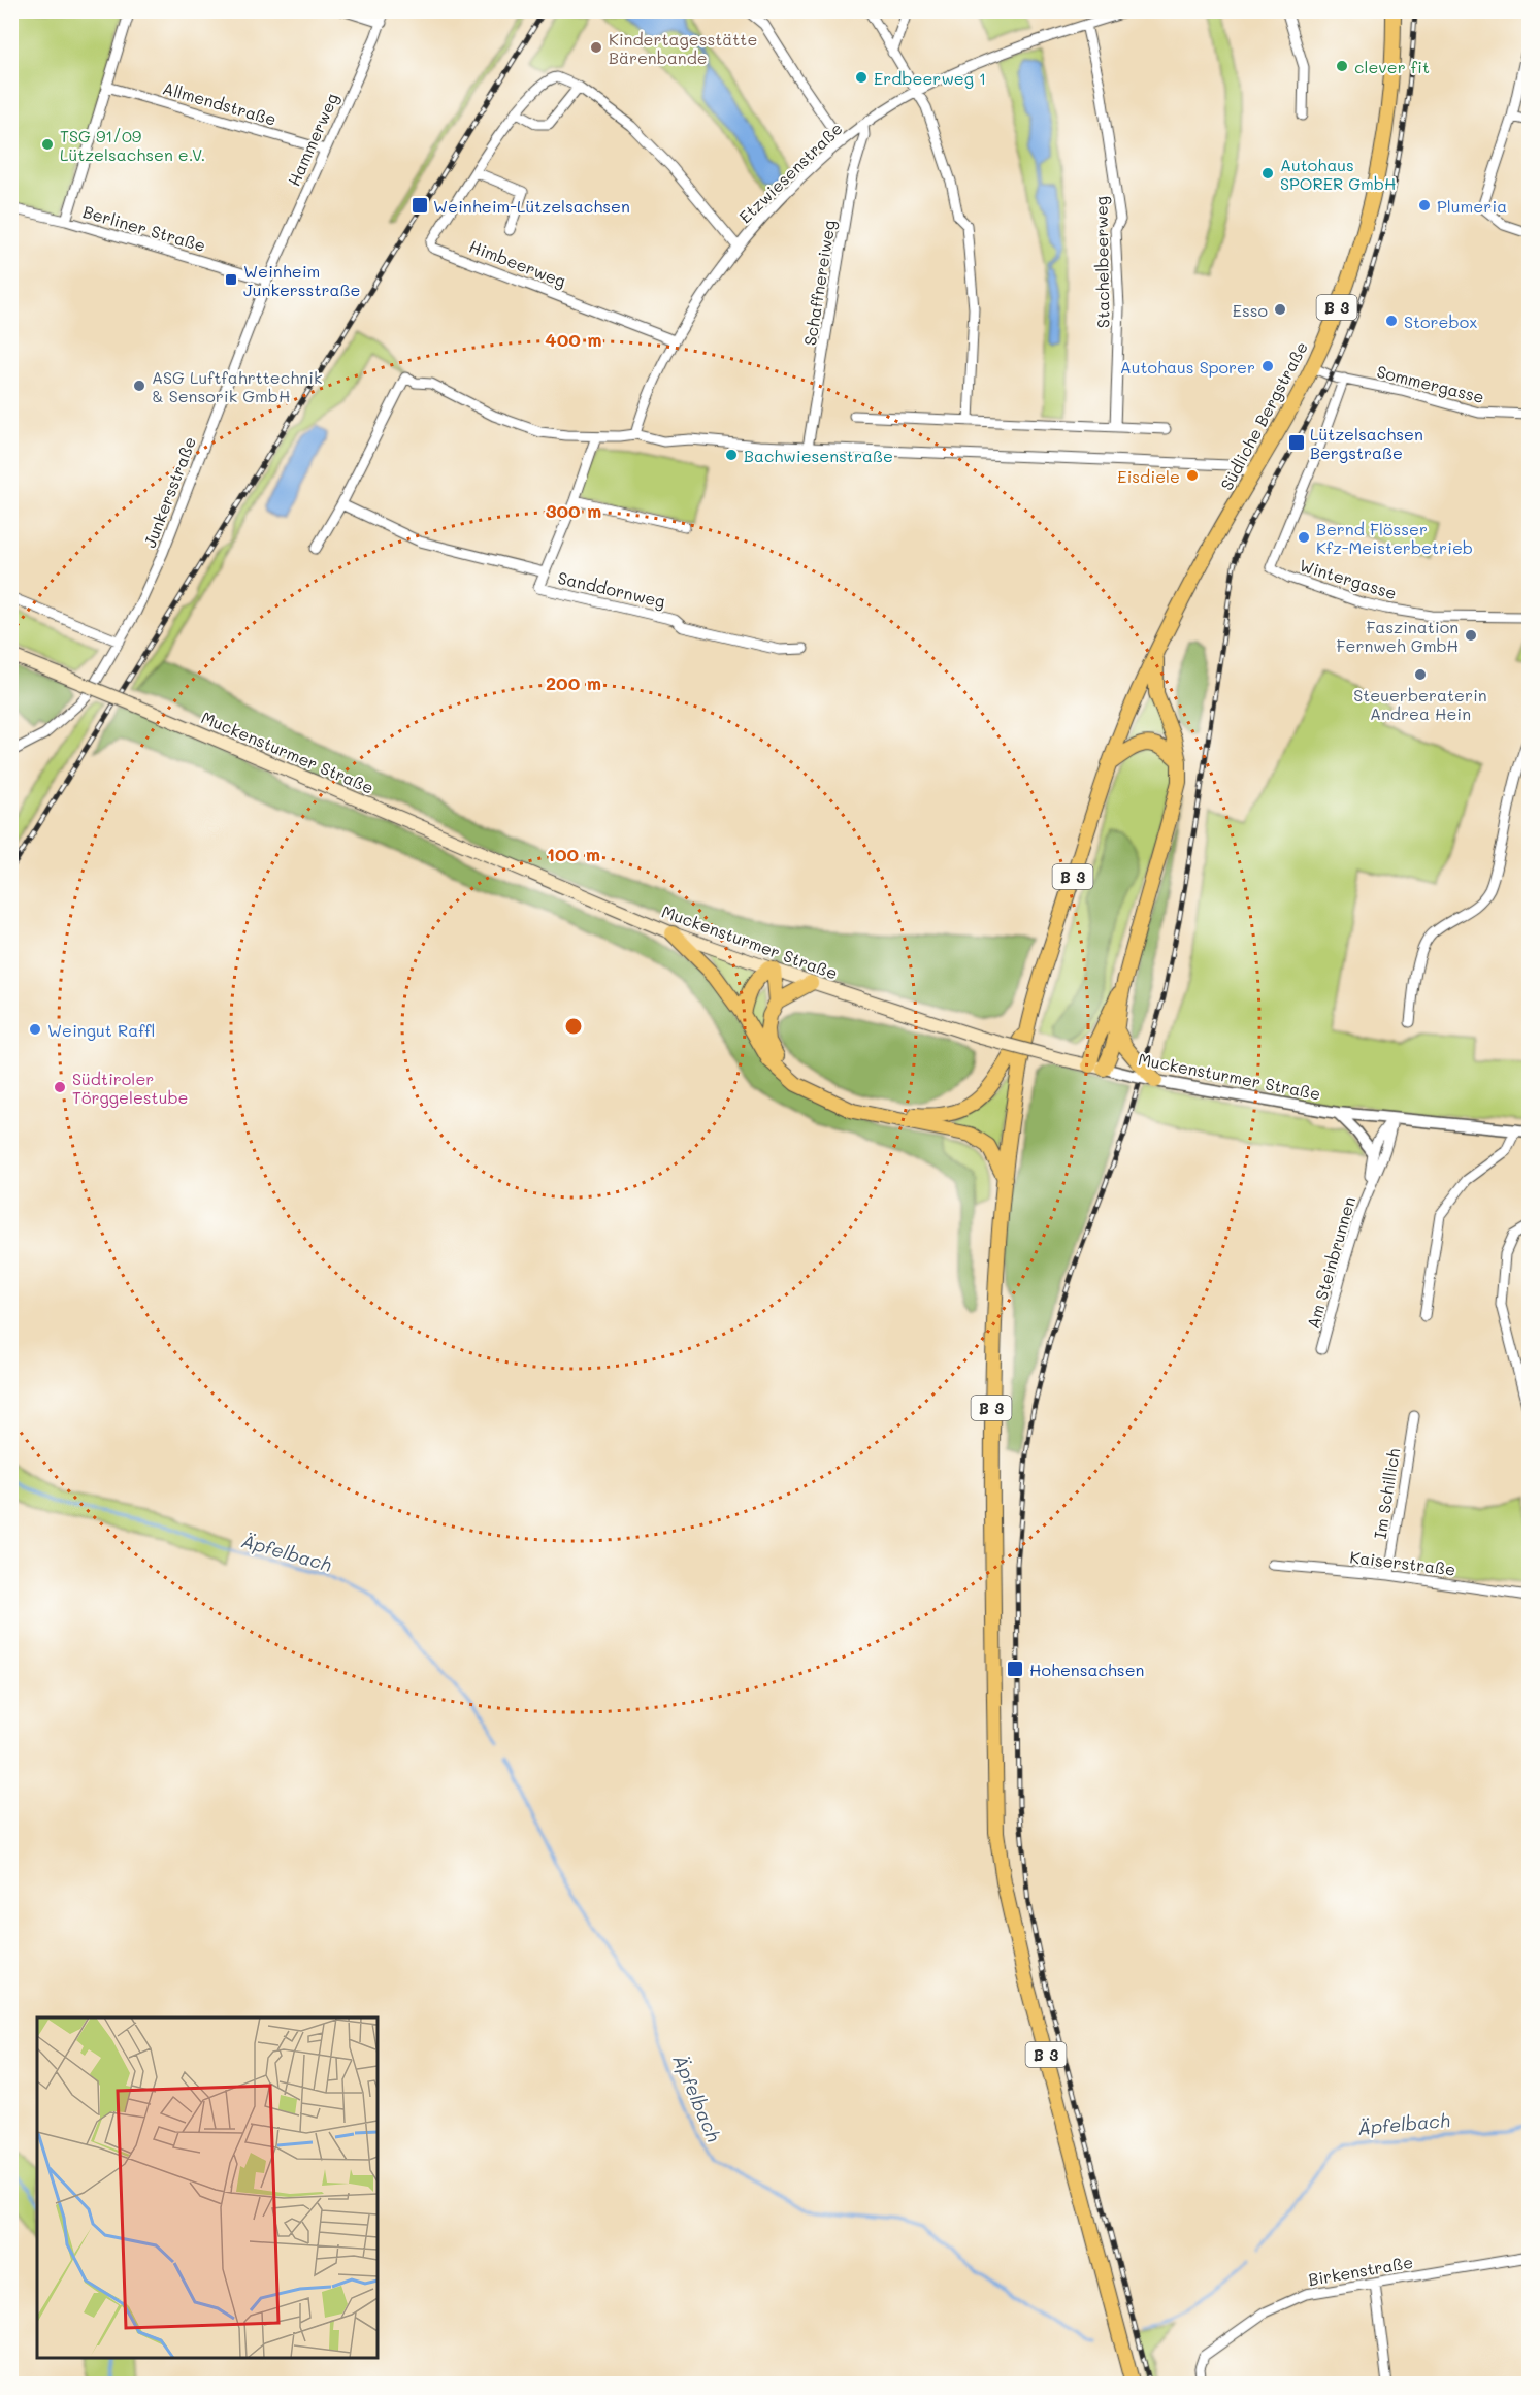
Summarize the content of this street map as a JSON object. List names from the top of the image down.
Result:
{
  "streets": {
    "main road": ["B 3", "Südliche Bergstraße", "Muckensturmer Straße"],
    "street": [
      "Allmendstraße",
      "Hammerweg",
      "Etzwiesenstraße",
      "Berliner Straße",
      "Stachelbeerweg",
      "Himbeerweg",
      "Schaffnereiweg",
      "Sommergasse",
      "Junkersstraße",
      "Wintergasse",
      "Sanddornweg",
      "Am Steinbrunnen",
      "Im Schillich",
      "Kaiserstraße",
      "Birkenstraße"
    ]
  },
  "crossings": [
    ["Allmendstraße", "Hammerweg"],
    ["Hammerweg", "Berliner Straße"],
    ["Hammerweg", "Junkersstraße"],
    ["Etzwiesenstraße", "Stachelbeerweg"],
    ["Etzwiesenstraße", "Himbeerweg"],
    ["Etzwiesenstraße", "Schaffnereiweg"],
    ["Berliner Straße", "Junkersstraße"],
    ["B 3", "Südliche Bergstraße"],
    ["Sommergasse", "Südliche Bergstraße"],
    ["Sommergasse", "Wintergasse"],
    ["Muckensturmer Straße", "Am Steinbrunnen"],
    ["Im Schillich", "Kaiserstraße"]
  ],
  "water": ["Äpfelbach"],
  "places": {
    "other": [
      "Kindertagesstätte Bärenbande",
      "clever fit",
      "Erdbeerweg 1",
      "TSG 91/09 Lützelsachsen e.V.",
      "Autohaus SPORER GmbH",
      "Plumeria",
      "Esso",
      "Storebox",
      "Autohaus Sporer",
      "ASG Luftfahrttechnik & Sensorik GmbH",
      "Bachwiesenstraße",
      "Eisdiele",
      "Bernd Flösser Kfz-Meisterbetrieb",
      "Faszination Fernweh GmbH",
      "Steuerberaterin Andrea Hein",
      "Weingut Raffl",
      "Südtiroler Törggelestube"
    ],
    "transit": [
      "Weinheim-Lützelsachsen",
      "Weinheim Junkersstraße",
      "Lützelsachsen Bergstraße",
      "Hohensachsen"
    ]
  },
  "rings": [
    "400 m",
    "300 m",
    "200 m",
    "100 m"
  ]
}
